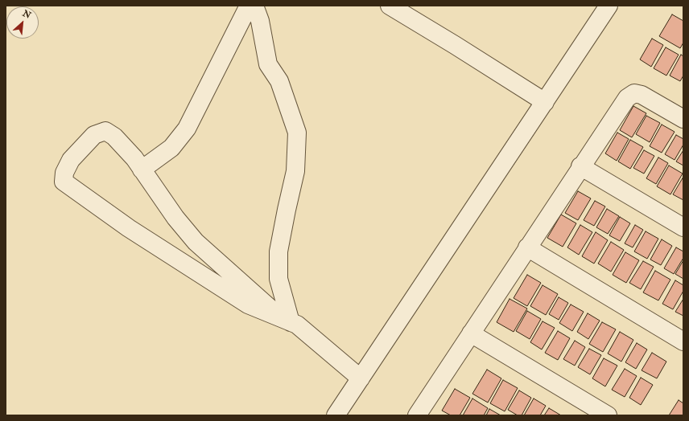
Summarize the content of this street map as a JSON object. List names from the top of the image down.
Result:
{
  "north": "top right"
}
